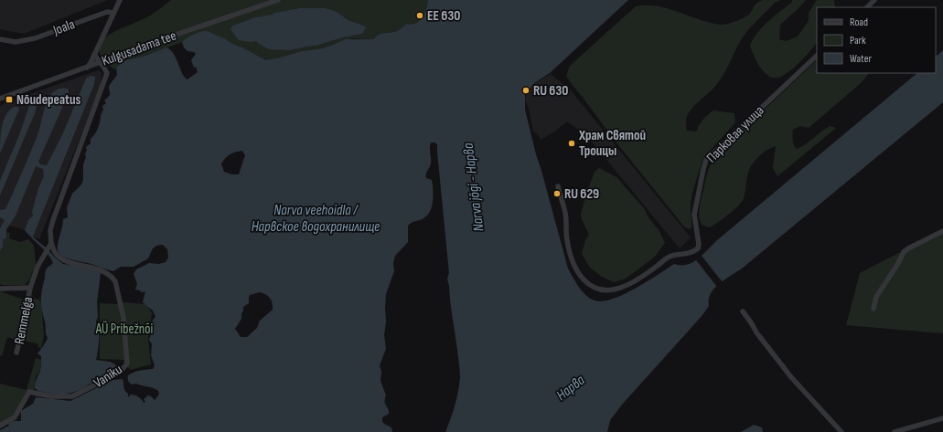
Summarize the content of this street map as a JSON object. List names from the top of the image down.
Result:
{
  "streets": {
    "street": [
      "Joala",
      "Kulgusadama tee",
      "Парковая улица",
      "Remmelga",
      "Vaniku"
    ]
  },
  "crossings": [
    ["Remmelga", "Vaniku"]
  ],
  "water": ["Narva jõgi - Нарва", "Narva veehoidla / Нарвское водохранилище", "Нарва"],
  "parks": ["AÜ Pribežnõi"],
  "places": {
    "other": [
      "EE 630",
      "RU 630",
      "Храм Святой Троицы",
      "RU 629"
    ],
    "transit": ["Nõudepeatus"]
  },
  "legend": ["Road", "Park", "Water"]
}
